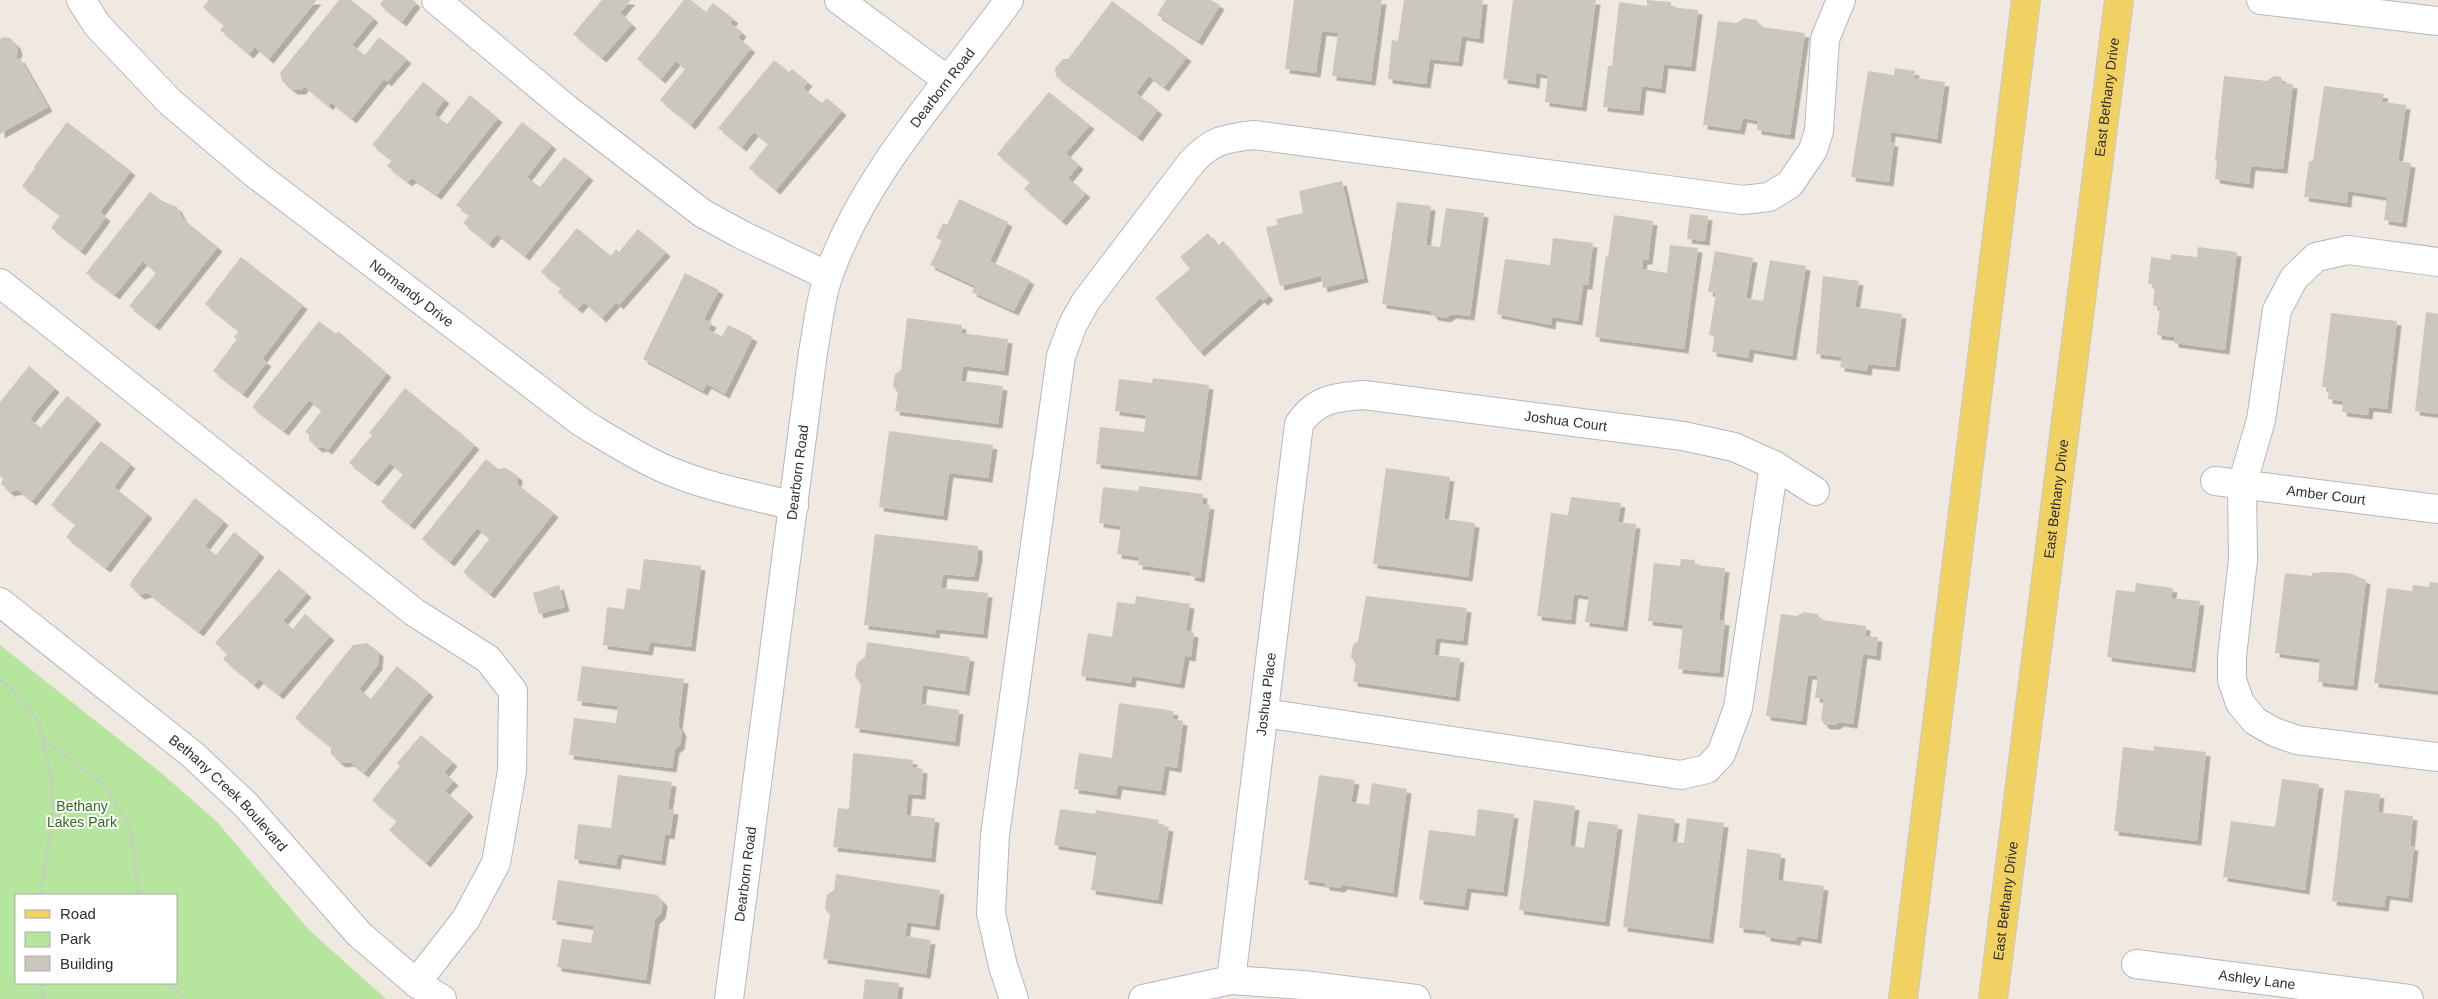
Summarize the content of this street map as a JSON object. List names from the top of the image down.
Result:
{
  "streets": {
    "main road": ["East Bethany Drive"],
    "street": [
      "Dearborn Road",
      "Normandy Drive",
      "Joshua Court",
      "Amber Court",
      "Joshua Place",
      "Bethany Creek Boulevard",
      "Ashley Lane"
    ]
  },
  "crossings": [
    ["Dearborn Road", "Normandy Drive"],
    ["Joshua Court", "Joshua Place"]
  ],
  "parks": ["Bethany Lakes Park"],
  "legend": ["Road", "Park", "Building"]
}
